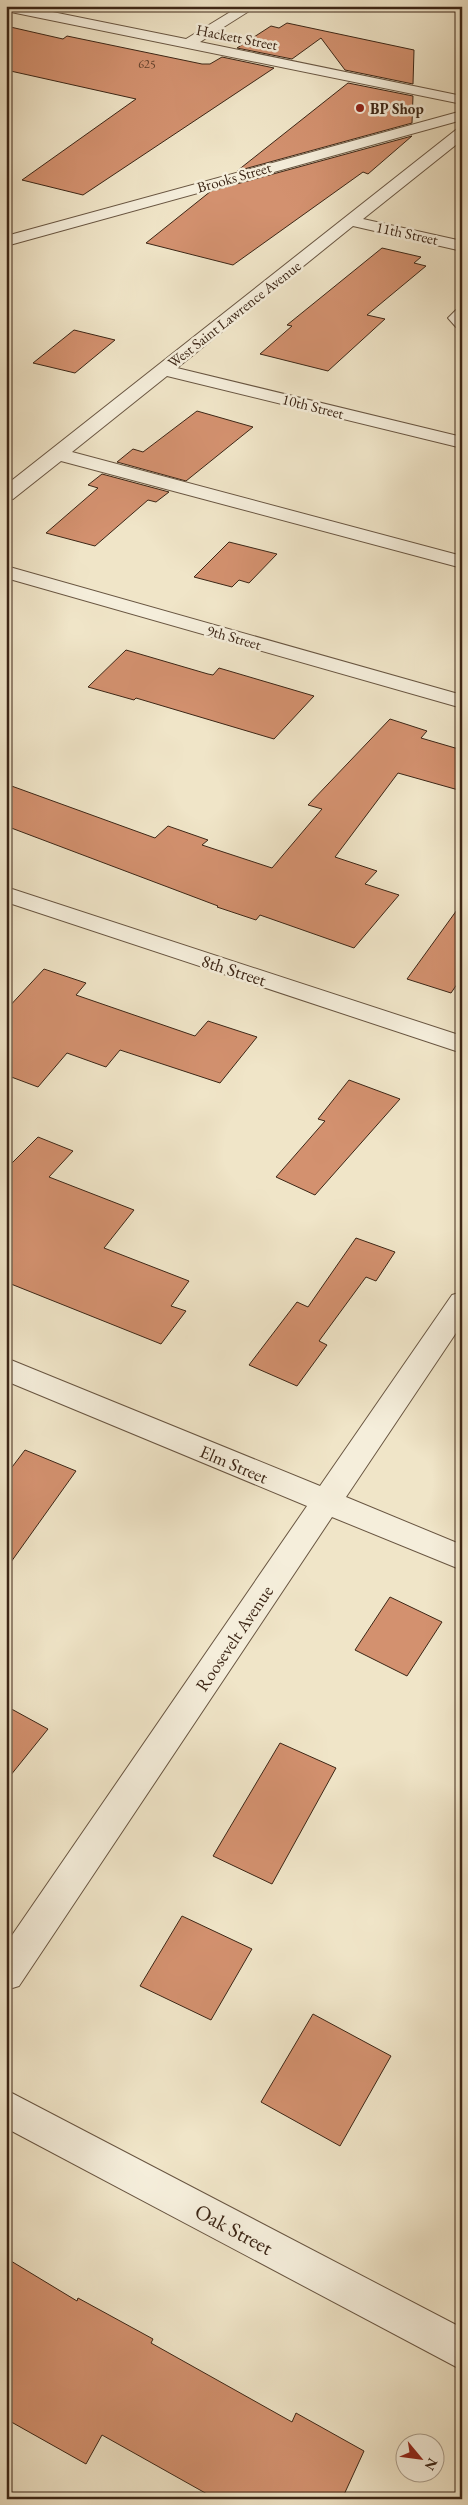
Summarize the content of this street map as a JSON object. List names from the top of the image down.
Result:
{
  "streets": {
    "street": [
      "Hackett Street",
      "Brooks Street",
      "11th Street",
      "West Saint Lawrence Avenue",
      "10th Street",
      "9th Street",
      "8th Street",
      "Elm Street",
      "Roosevelt Avenue",
      "Oak Street"
    ]
  },
  "crossings": [
    ["11th Street", "West Saint Lawrence Avenue"],
    ["West Saint Lawrence Avenue", "10th Street"],
    ["Elm Street", "Roosevelt Avenue"]
  ],
  "places": ["BP Shop"],
  "house_numbers": ["625"],
  "north": "bottom right"
}
